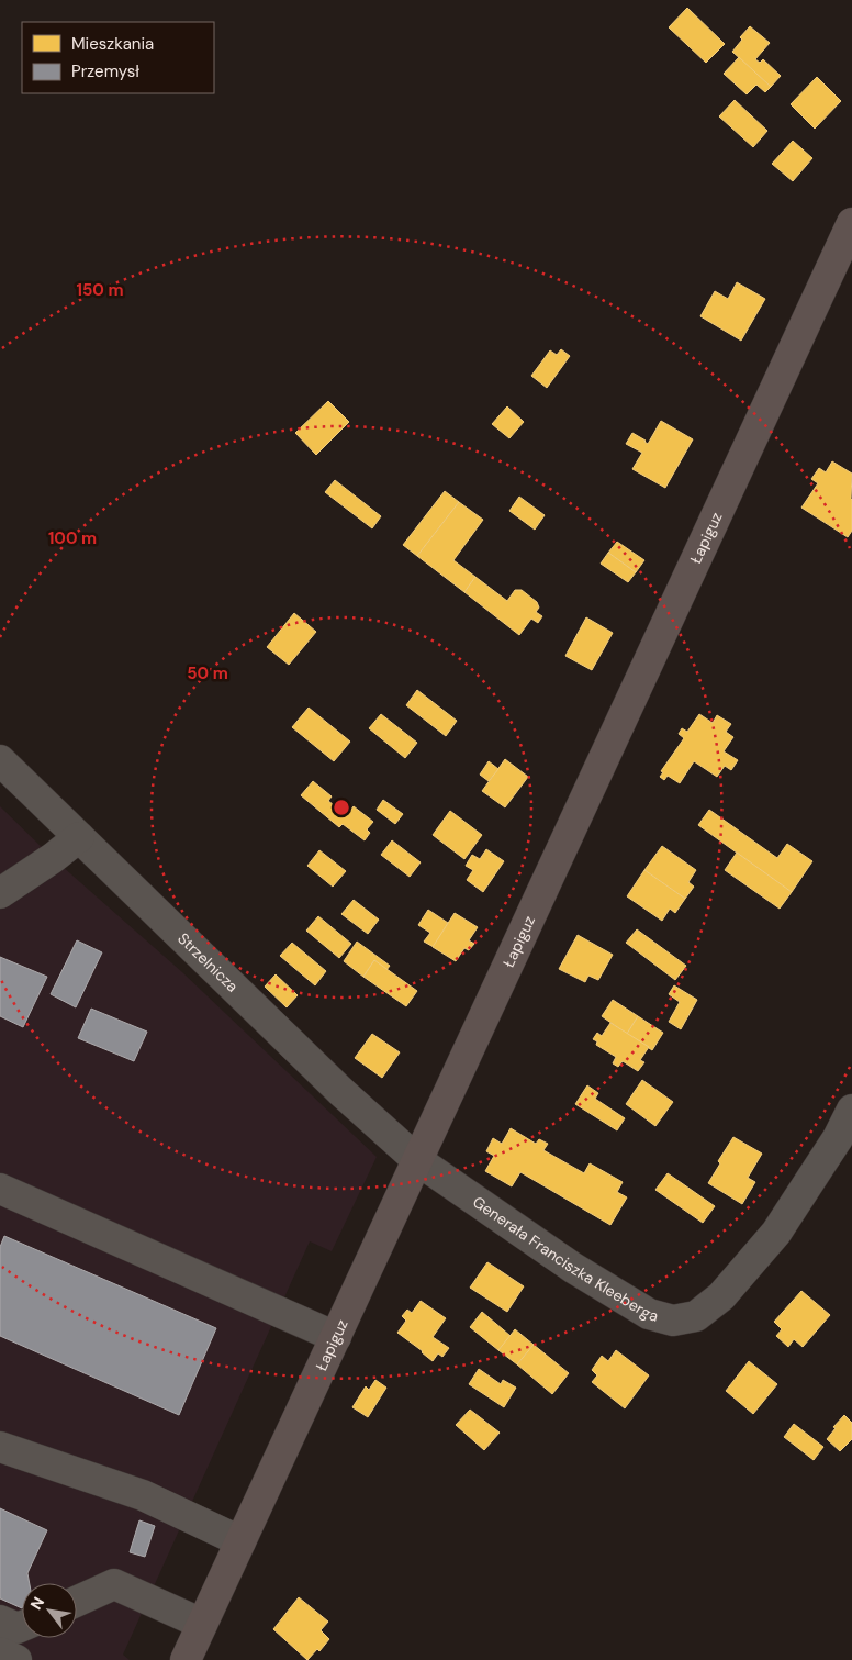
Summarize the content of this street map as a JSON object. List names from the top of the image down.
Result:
{
  "streets": {
    "main road": ["Łapiguz"],
    "street": ["Strzelnicza", "Generała Franciszka Kleeberga"]
  },
  "crossings": [
    ["Łapiguz", "Strzelnicza"],
    ["Łapiguz", "Generała Franciszka Kleeberga"],
    ["Strzelnicza", "Generała Franciszka Kleeberga"]
  ],
  "legend": ["Mieszkania", "Przemysł"],
  "north": "top left",
  "rings": ["150 m", "100 m", "50 m"]
}
